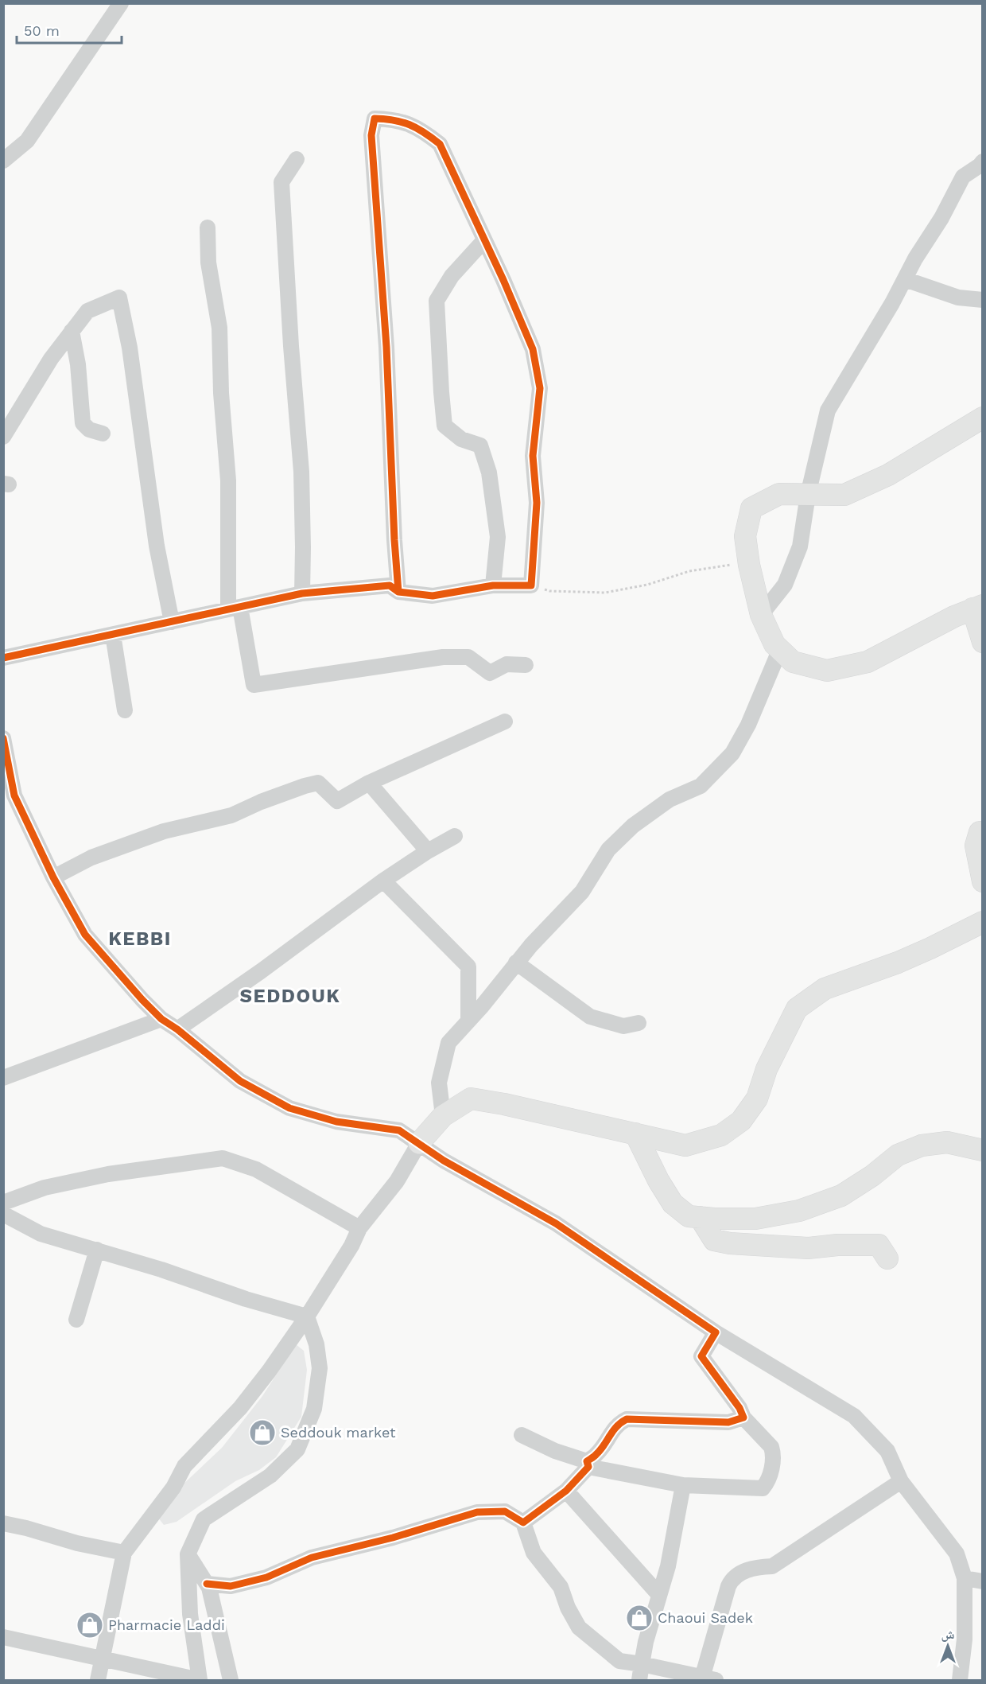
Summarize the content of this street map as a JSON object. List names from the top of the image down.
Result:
{
  "districts": ["KEBBI", "SEDDOUK"],
  "places": {
    "shop": ["Seddouk market", "Chaoui Sadek", "Pharmacie Laddi"]
  },
  "scale_bar": "50 m",
  "north": "top"
}
